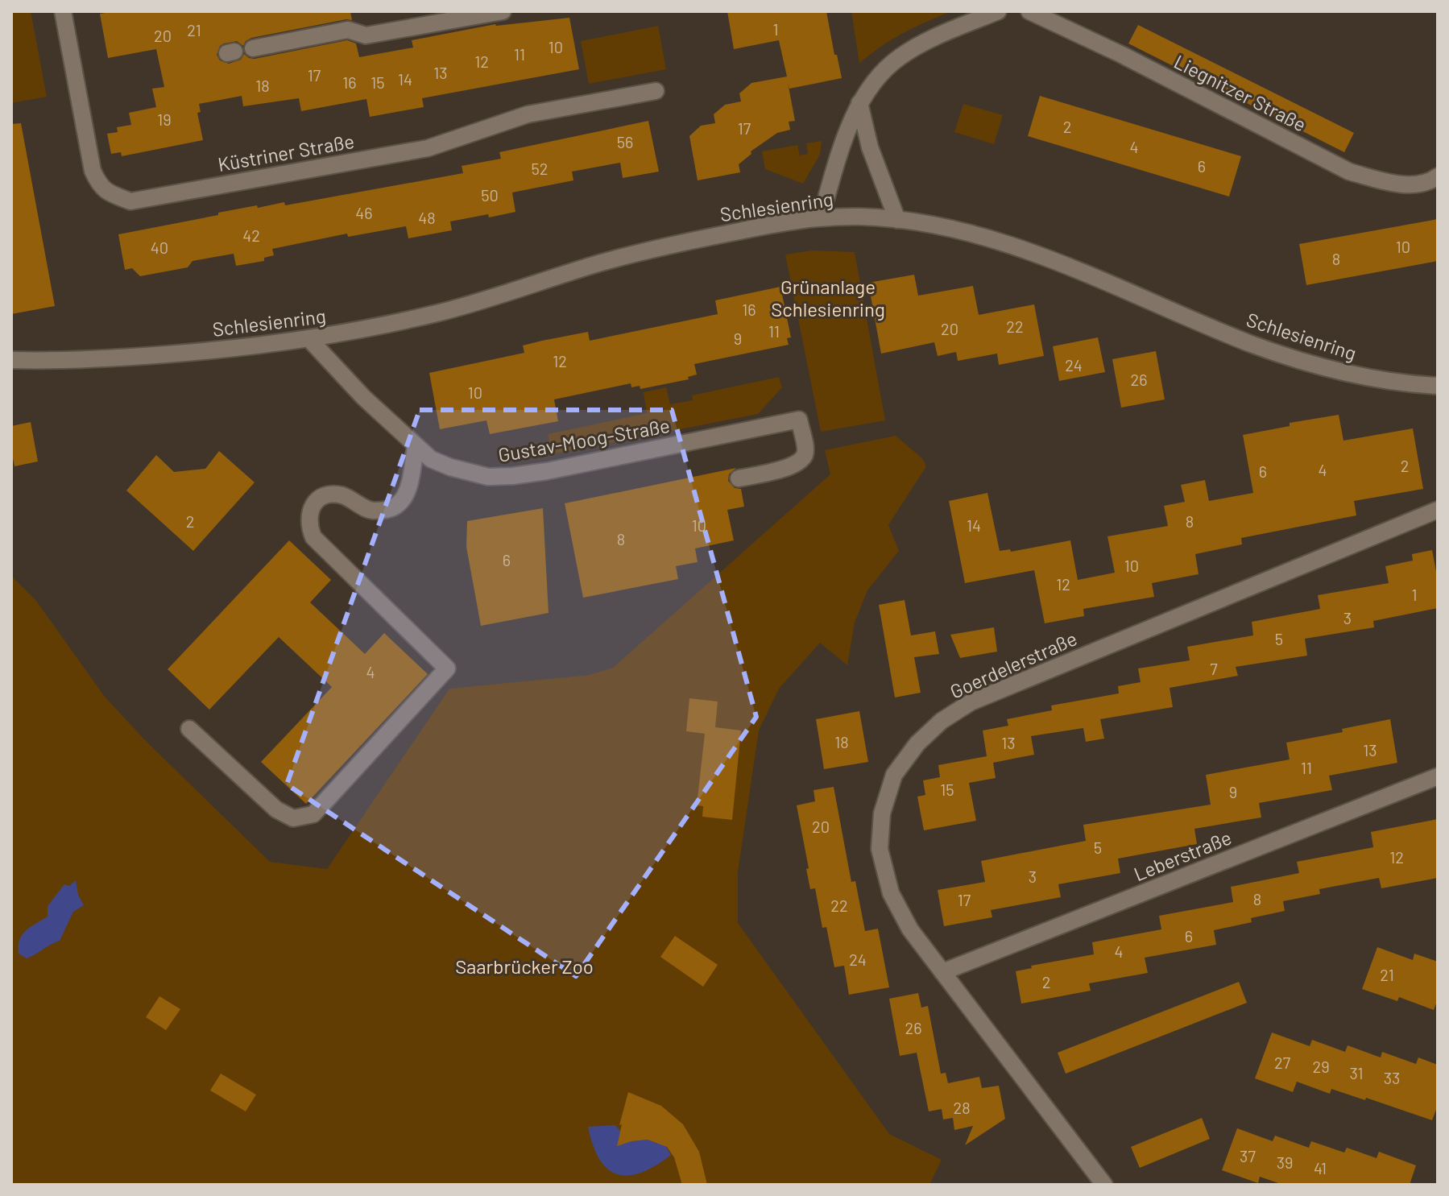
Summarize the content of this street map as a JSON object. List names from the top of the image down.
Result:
{
  "streets": {
    "street": [
      "Liegnitzer Straße",
      "Küstriner Straße",
      "Schlesienring",
      "Gustav-Moog-Straße",
      "Goerdelerstraße",
      "Leberstraße"
    ]
  },
  "crossings": [
    ["Schlesienring", "Gustav-Moog-Straße"],
    ["Goerdelerstraße", "Leberstraße"]
  ],
  "parks": ["Grünanlage Schlesienring", "Saarbrücker Zoo"],
  "house_numbers": [
    "1",
    "21",
    "20",
    "10",
    "11",
    "12",
    "13",
    "17",
    "14",
    "16",
    "15",
    "18",
    "19",
    "2",
    "17",
    "56",
    "4",
    "6",
    "52",
    "50",
    "46",
    "48",
    "42",
    "10",
    "40",
    "8",
    "16",
    "22",
    "20",
    "11",
    "9",
    "12",
    "24",
    "26",
    "10",
    "2",
    "4",
    "6",
    "2",
    "8",
    "10",
    "14",
    "8",
    "6",
    "10",
    "12",
    "1",
    "3",
    "5",
    "7",
    "4",
    "18",
    "13",
    "13",
    "11",
    "15",
    "9",
    "20",
    "5",
    "12",
    "3",
    "8",
    "17",
    "22",
    "6",
    "4",
    "24",
    "21",
    "2",
    "26",
    "27",
    "29",
    "31",
    "33",
    "28",
    "37",
    "39",
    "41"
  ]
}
